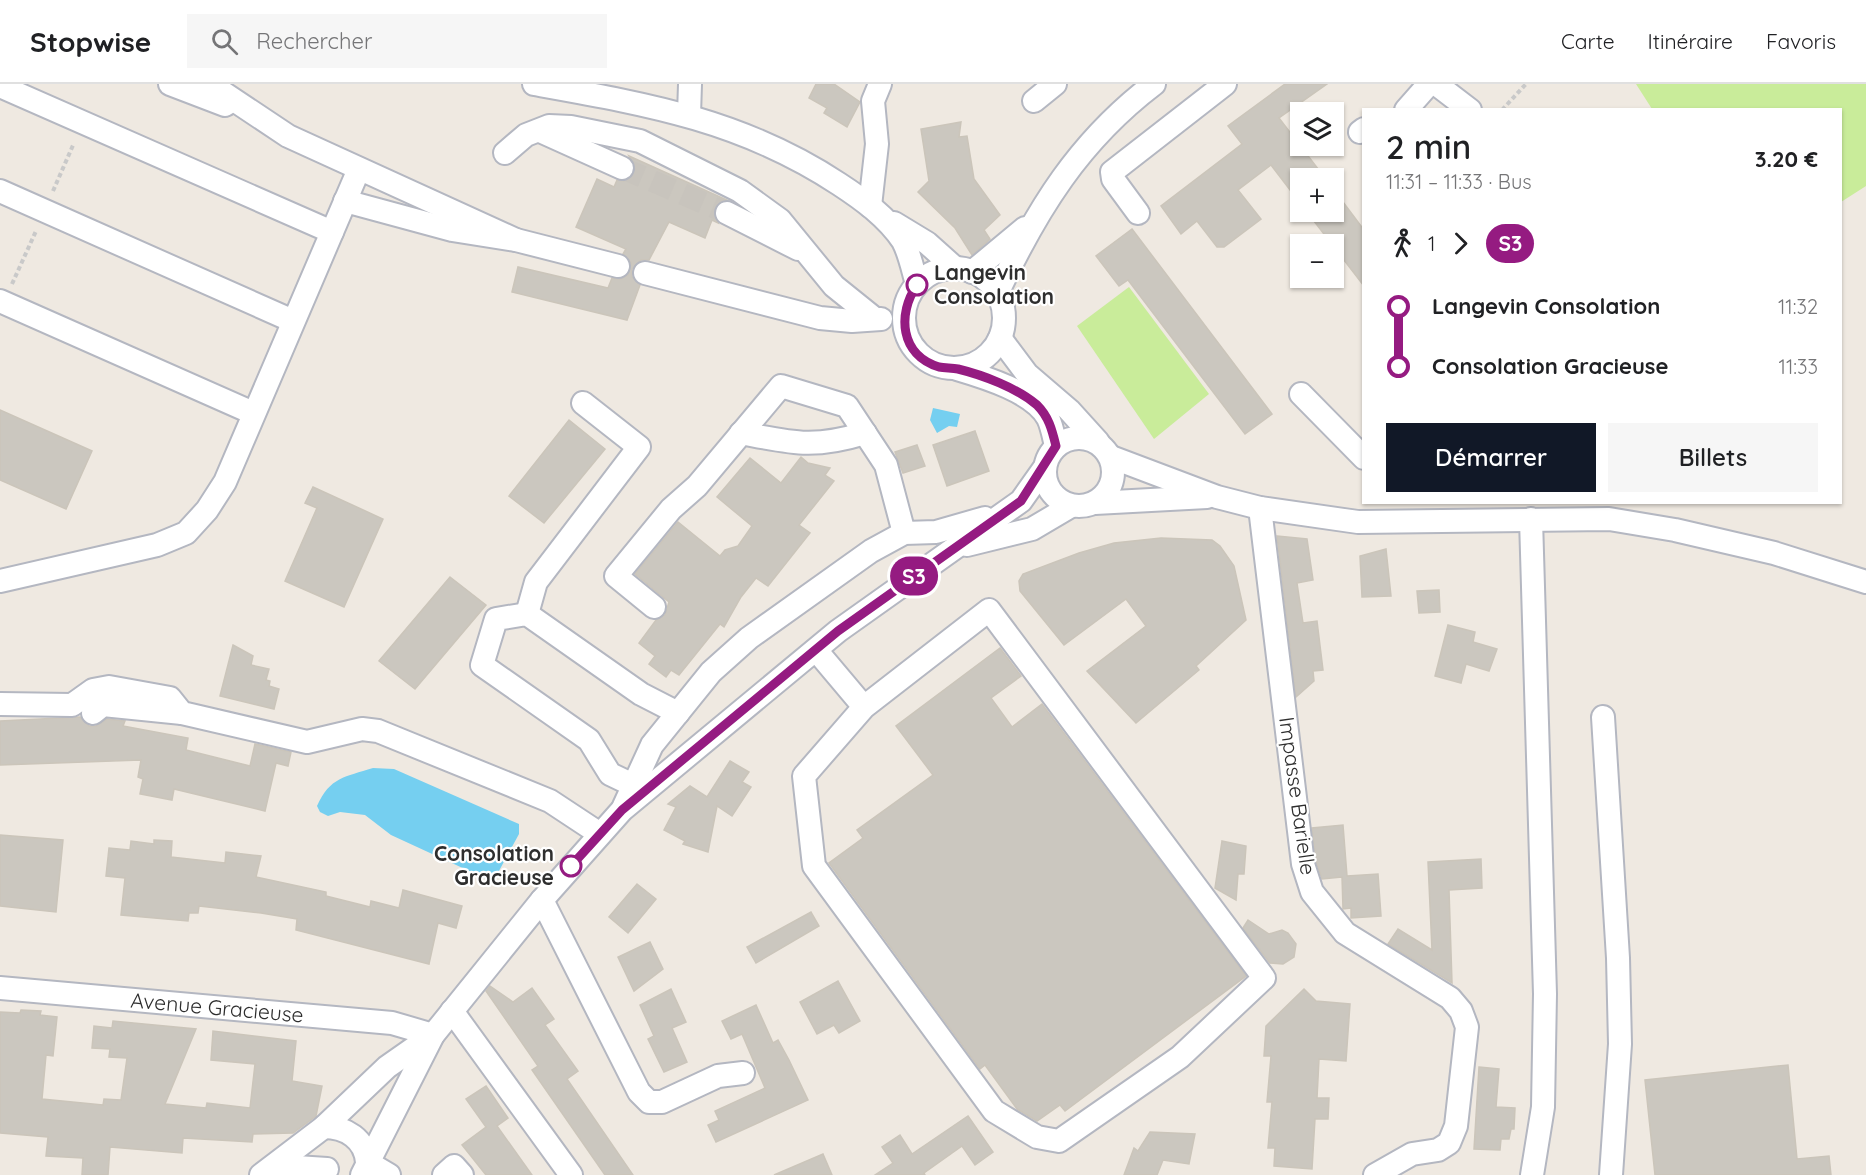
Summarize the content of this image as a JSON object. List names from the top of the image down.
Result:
{
  "streets": {
    "street": ["Impasse Barielle", "Avenue Gracieuse"]
  },
  "places": ["Langevin Consolation", "Consolation Gracieuse"],
  "lines": ["bus line S3"],
  "page": {
    "header": "Stopwise",
    "search": "Rechercher",
    "nav": ["Carte", "Itinéraire", "Favoris"],
    "on_map": "S3",
    "map_buttons": ["+", "−"],
    "heading": ["2 min", "11:31 – 11:33 · Bus", "3.20 €"],
    "legs": ["1", "S3"],
    "list": [
      {
        "name": "Langevin Consolation",
        "value": "11:32"
      },
      {
        "name": "Consolation Gracieuse",
        "value": "11:33"
      }
    ],
    "buttons": ["Démarrer", "Billets"]
  }
}
